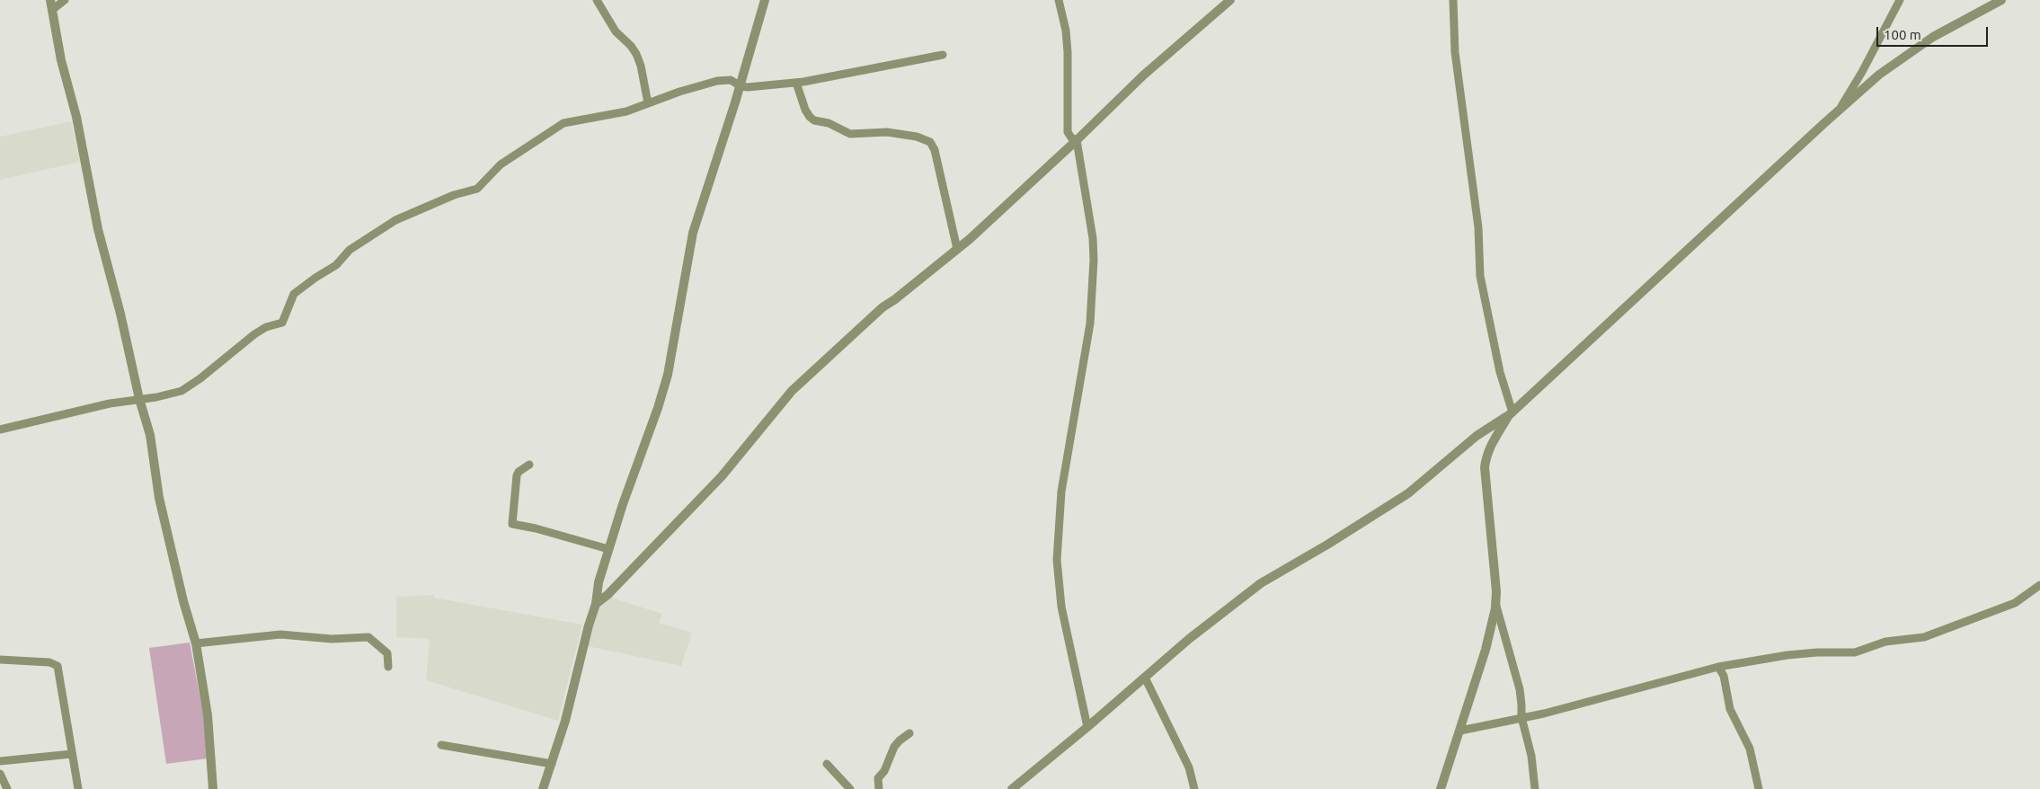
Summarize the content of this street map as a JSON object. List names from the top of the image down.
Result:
{
  "scale_bar": "100 m"
}
